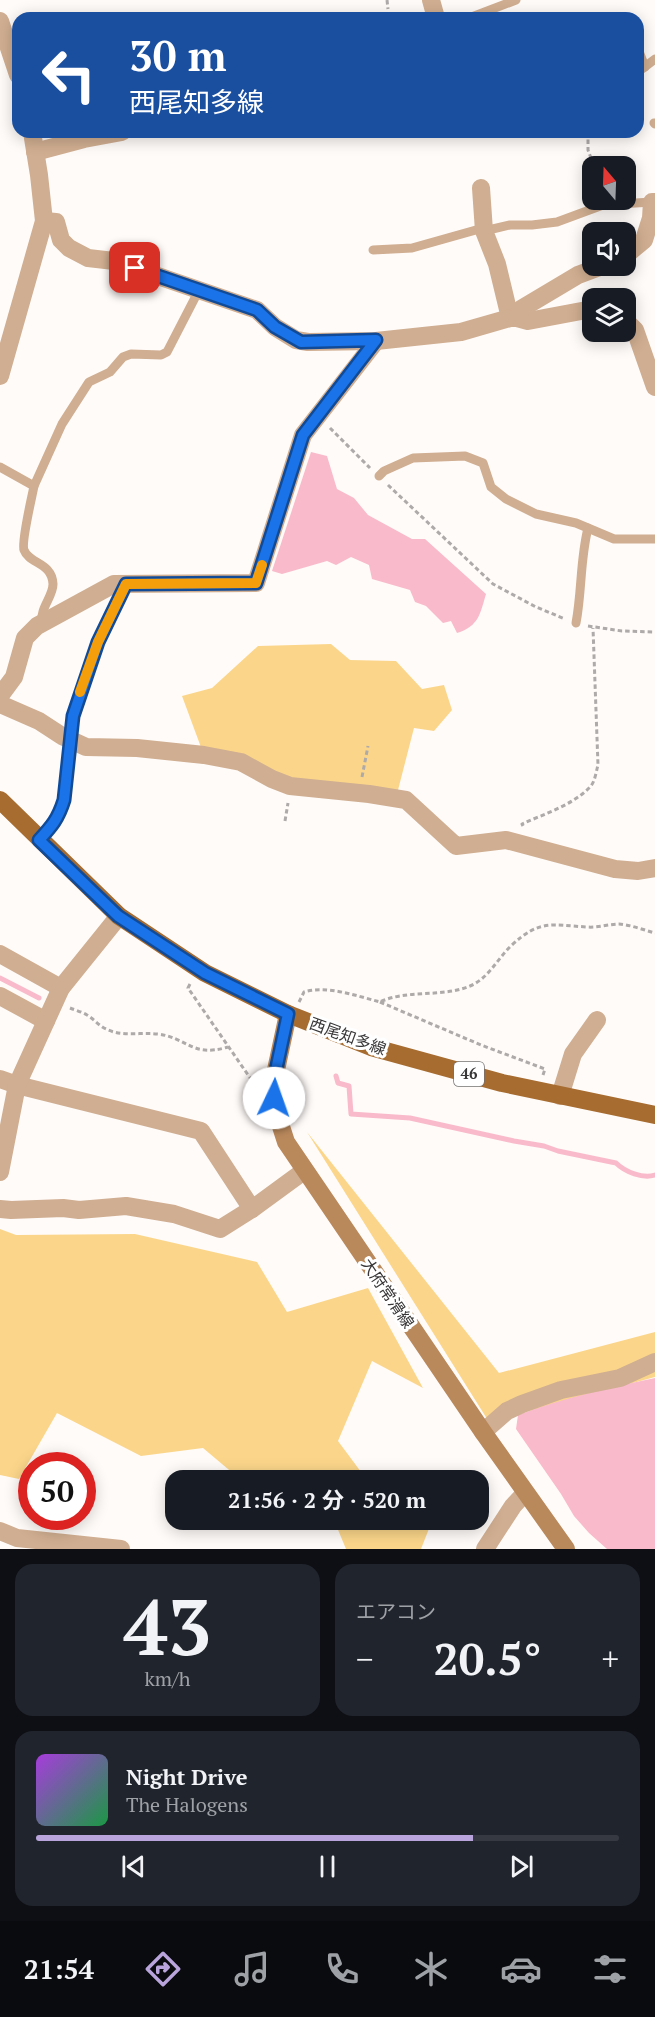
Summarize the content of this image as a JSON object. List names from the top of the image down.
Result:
{
  "streets": {
    "main road": ["西尾知多線", "46", "大府常滑線"]
  },
  "crossings": [
    ["西尾知多線", "大府常滑線"]
  ],
  "north": "top",
  "page": {
    "turn": ["30 m", "西尾知多線"],
    "limit": "50",
    "trip": "21:56 · 2 分 · 520 m",
    "tile": [
      ["43", "km/h"],
      "エアコン"
    ],
    "heat": ["−", "20.5°", "+"],
    "song": ["Night Drive", "The Halogens"],
    "tabs": "21:54"
  }
}
